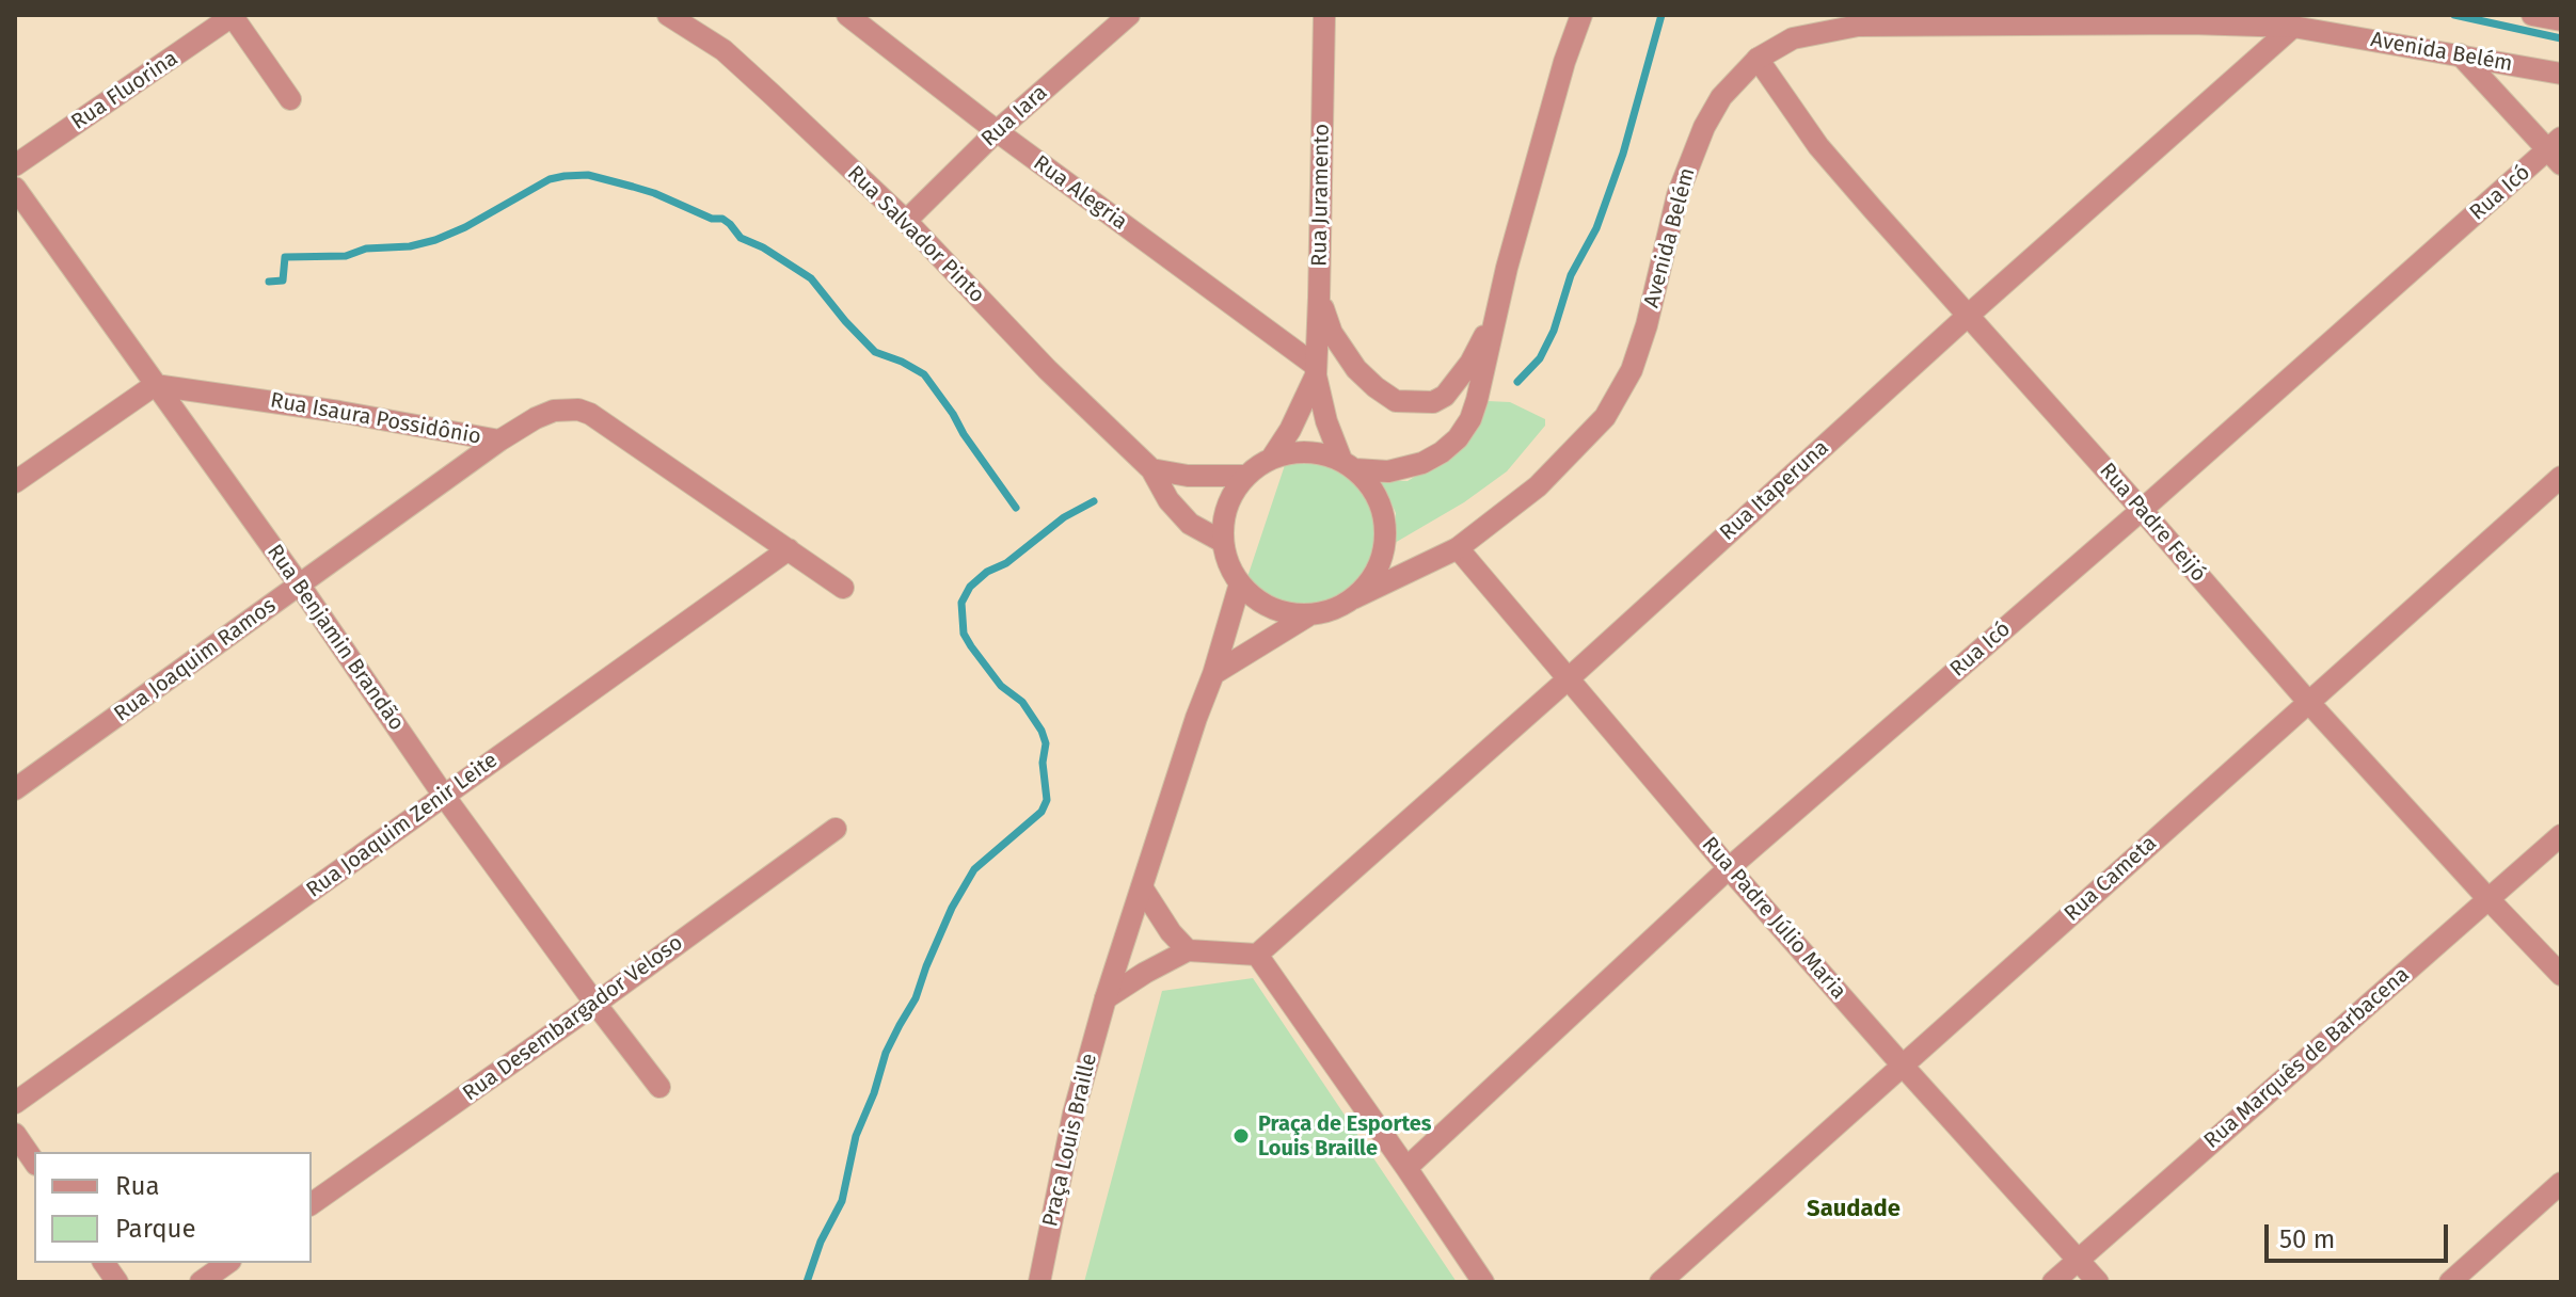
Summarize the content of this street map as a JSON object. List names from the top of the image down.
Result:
{
  "streets": {
    "street": [
      "Avenida Belém",
      "Rua Fluorina",
      "Rua Iara",
      "Rua Alegria",
      "Rua Icó",
      "Rua Juramento",
      "Rua Salvador Pinto",
      "Rua Isaura Possidônio",
      "Rua Itaperuna",
      "Rua Padre Feijó",
      "Rua Benjamin Brandão",
      "Rua Joaquim Ramos",
      "Rua Joaquim Zenir Leite",
      "Rua Cameta",
      "Rua Padre Júlio Maria",
      "Rua Desembargador Veloso",
      "Rua Marquês de Barbacena",
      "Praça Louis Braille"
    ]
  },
  "crossings": [
    ["Avenida Belém", "Rua Juramento"],
    ["Avenida Belém", "Rua Salvador Pinto"],
    ["Avenida Belém", "Rua Itaperuna"],
    ["Avenida Belém", "Rua Padre Feijó"],
    ["Avenida Belém", "Rua Padre Júlio Maria"],
    ["Rua Iara", "Rua Alegria"],
    ["Rua Iara", "Rua Salvador Pinto"],
    ["Rua Alegria", "Rua Juramento"],
    ["Rua Icó", "Rua Padre Feijó"],
    ["Rua Icó", "Rua Padre Júlio Maria"],
    ["Rua Juramento", "Rua Salvador Pinto"],
    ["Rua Isaura Possidônio", "Rua Benjamin Brandão"],
    ["Rua Isaura Possidônio", "Rua Joaquim Ramos"],
    ["Rua Isaura Possidônio", "Rua Joaquim Zenir Leite"],
    ["Rua Itaperuna", "Rua Padre Feijó"],
    ["Rua Itaperuna", "Rua Padre Júlio Maria"],
    ["Rua Padre Feijó", "Rua Cameta"],
    ["Rua Padre Feijó", "Rua Marquês de Barbacena"],
    ["Rua Benjamin Brandão", "Rua Joaquim Ramos"],
    ["Rua Benjamin Brandão", "Rua Joaquim Zenir Leite"],
    ["Rua Benjamin Brandão", "Rua Desembargador Veloso"],
    ["Rua Cameta", "Rua Padre Júlio Maria"],
    ["Rua Padre Júlio Maria", "Rua Marquês de Barbacena"]
  ],
  "districts": ["Saudade"],
  "places": ["Praça de Esportes Louis Braille"],
  "legend": ["Rua", "Parque"],
  "scale_bar": "50 m"
}
